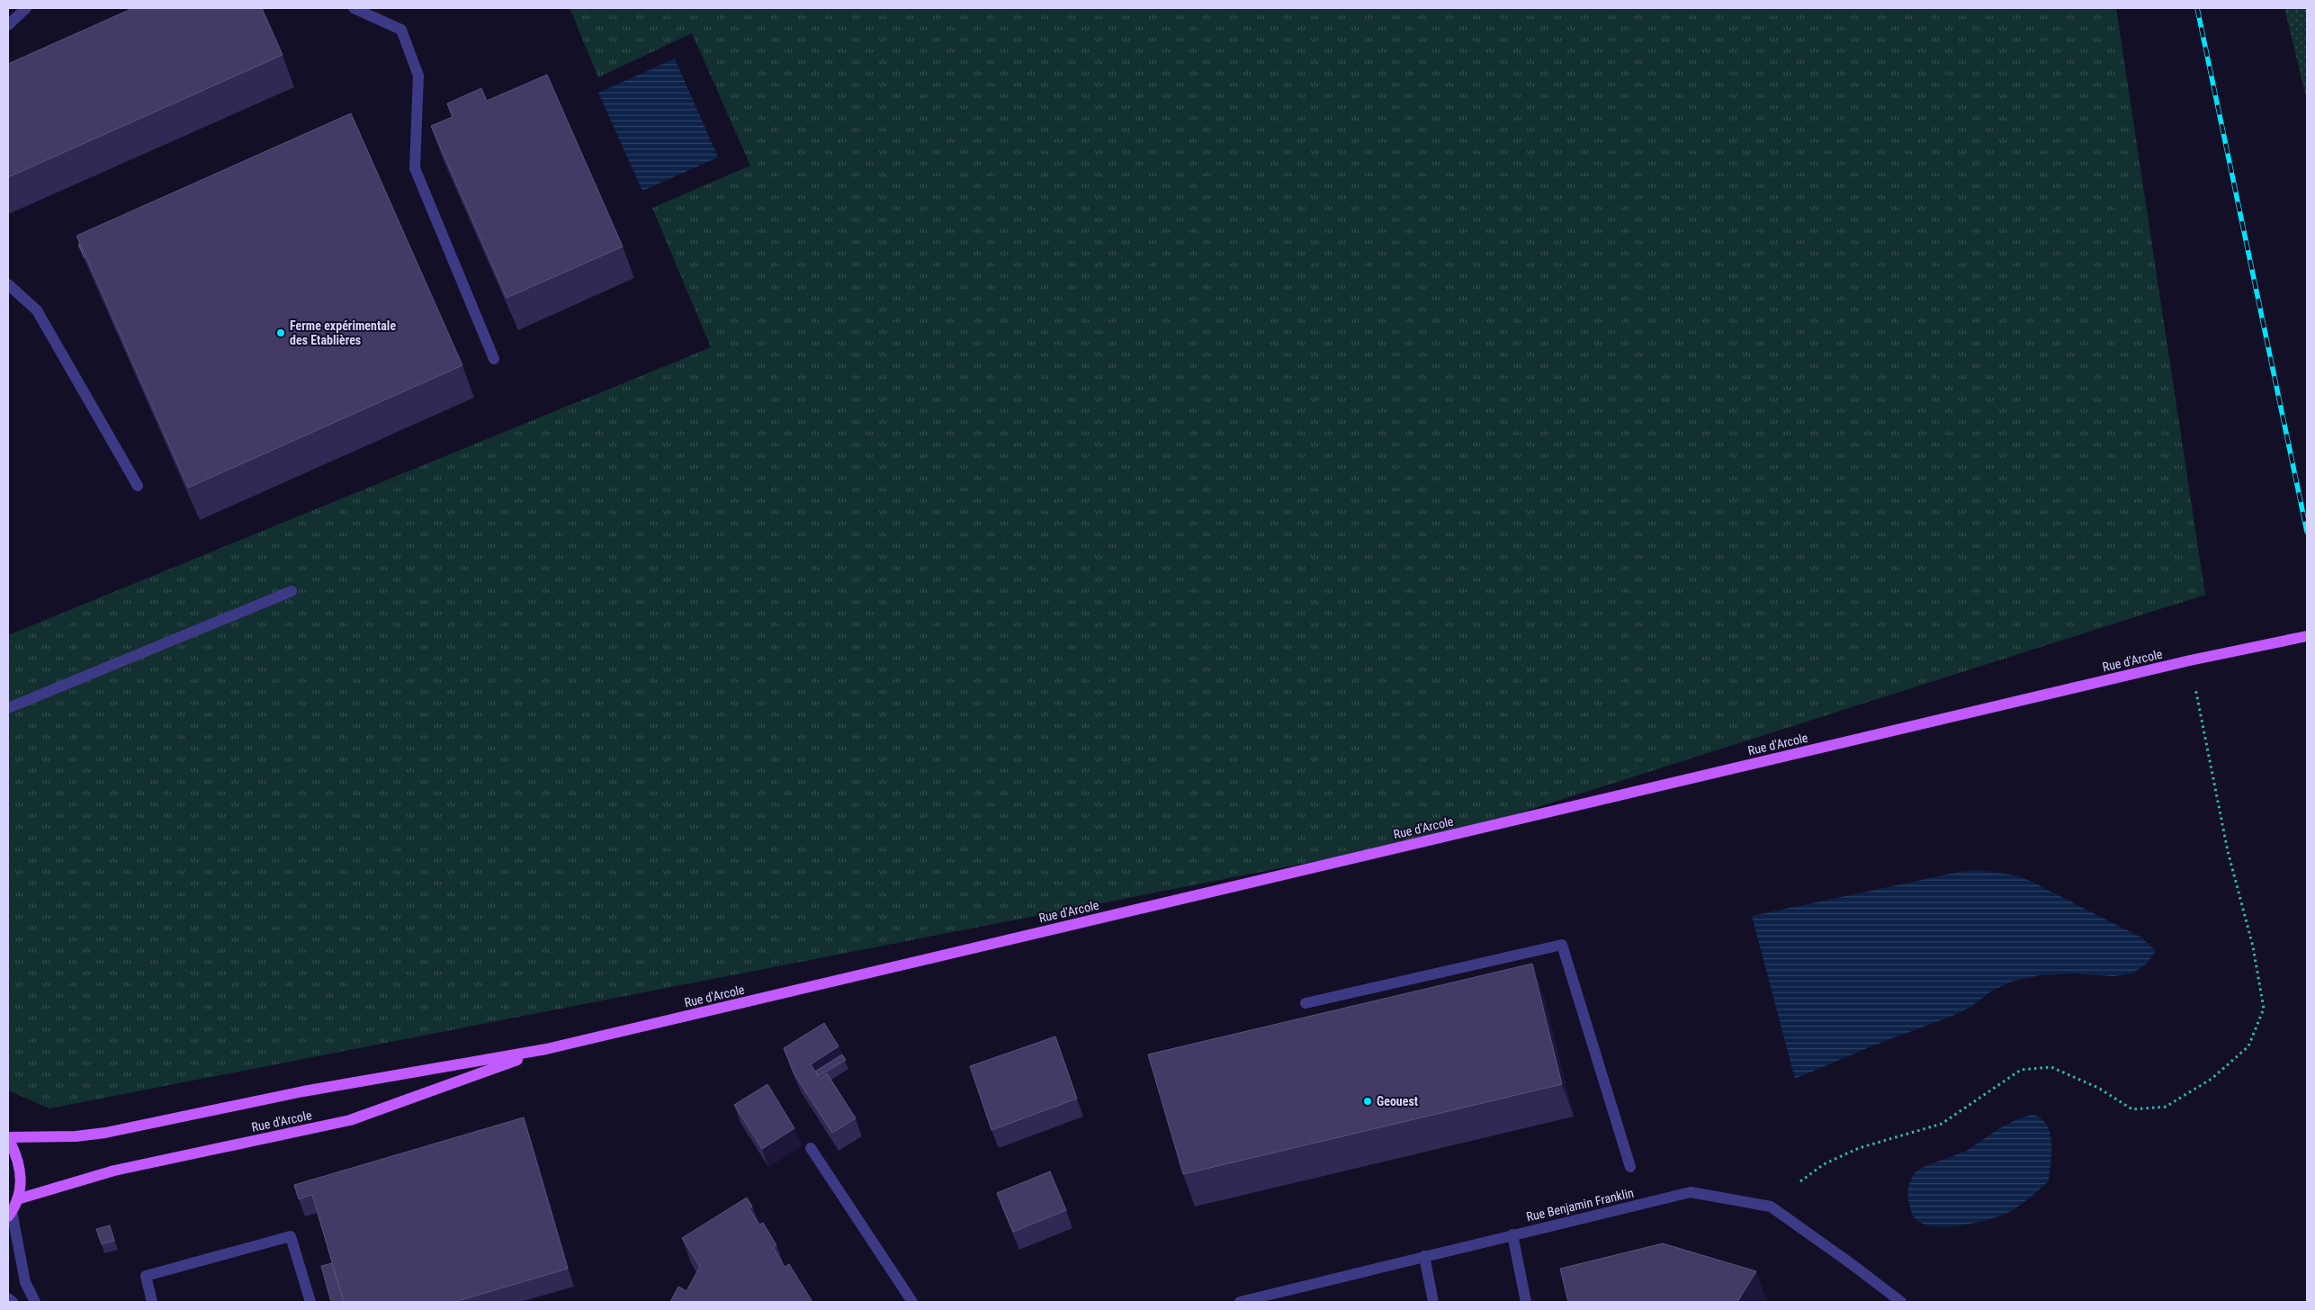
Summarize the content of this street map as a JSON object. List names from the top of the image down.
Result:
{
  "streets": {
    "main road": ["Rue d'Arcole"],
    "street": ["Rue Benjamin Franklin"]
  },
  "places": ["Ferme expérimentale des Etablières", "Geouest"]
}
